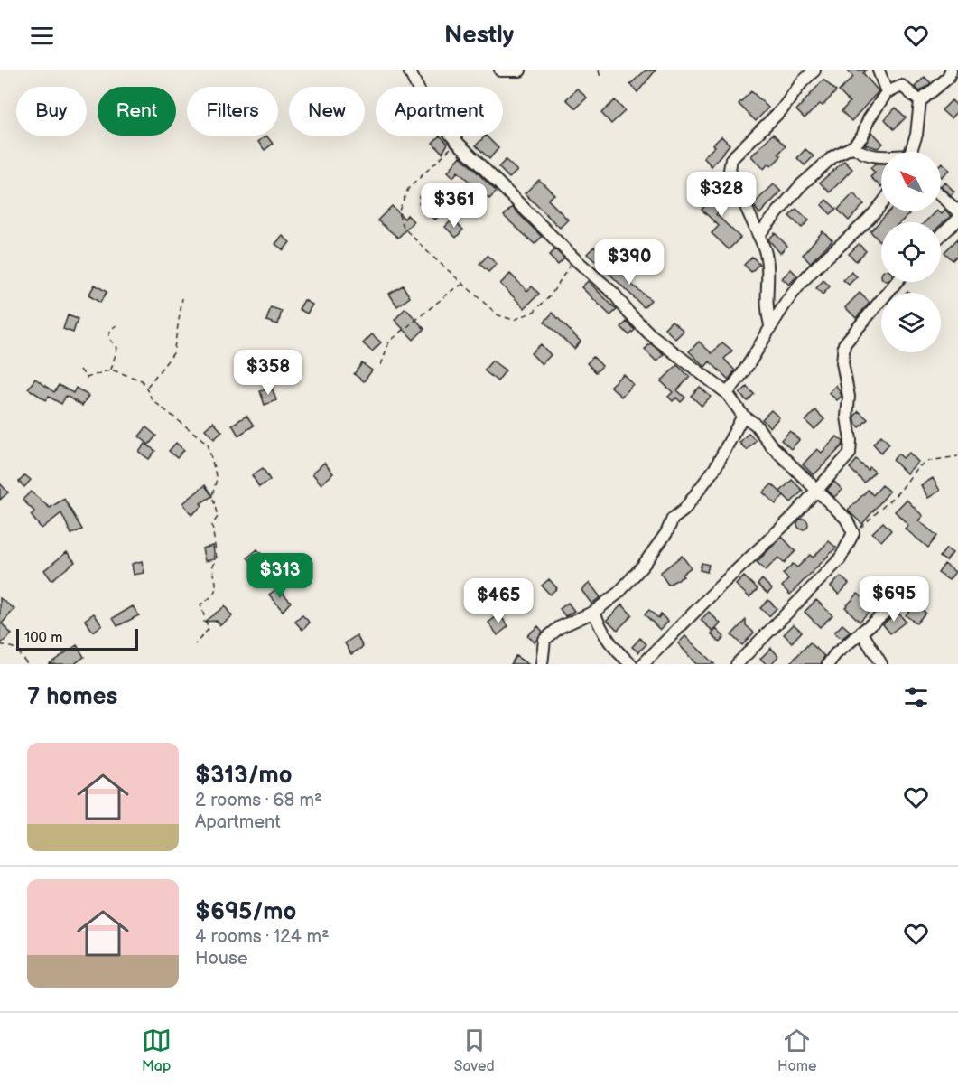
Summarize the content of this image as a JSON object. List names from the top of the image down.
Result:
{
  "scale_bar": "100 m",
  "north": "top left",
  "page": {
    "header": "Nestly",
    "chip": [
      "Buy",
      "Rent",
      "Filters",
      "New",
      "Apartment"
    ],
    "price": [
      "$328",
      "$361",
      "$390",
      "$358",
      "$313",
      "$695",
      "$465"
    ],
    "scale": "100 m",
    "heading": "7 homes",
    "list": [
      {
        "name": "$313/mo",
        "note": "2 rooms · 68 m² · Apartment"
      },
      {
        "name": "$695/mo",
        "note": "4 rooms · 124 m² · House"
      }
    ],
    "tabs": ["Map", "Saved", "Home"]
  }
}
